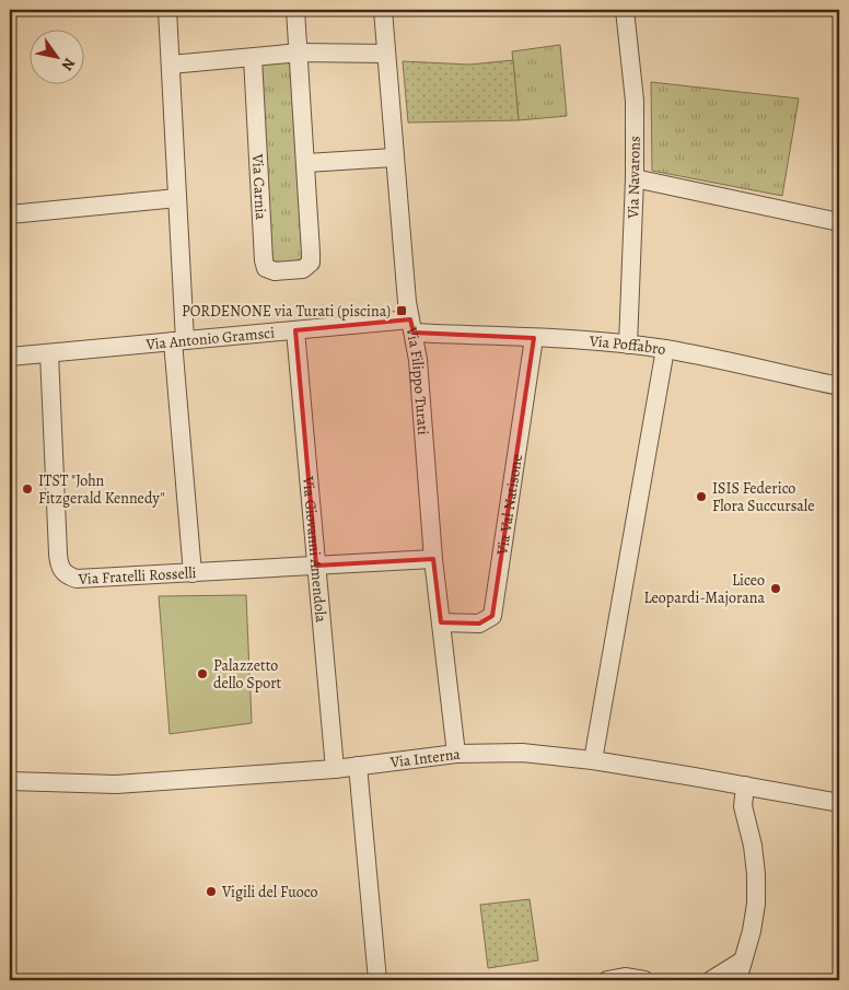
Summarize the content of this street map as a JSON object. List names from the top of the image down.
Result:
{
  "streets": {
    "street": [
      "Via Navarons",
      "Via Carnia",
      "Via Antonio Gramsci",
      "Via Poffabro",
      "Via Filippo Turati",
      "Via Val Natisone",
      "Via Giovanni Amendola",
      "Via Fratelli Rosselli",
      "Via Interna"
    ]
  },
  "crossings": [
    ["Via Navarons", "Via Poffabro"],
    ["Via Antonio Gramsci", "Via Poffabro"],
    ["Via Antonio Gramsci", "Via Filippo Turati"],
    ["Via Antonio Gramsci", "Via Giovanni Amendola"],
    ["Via Antonio Gramsci", "Via Fratelli Rosselli"],
    ["Via Poffabro", "Via Filippo Turati"],
    ["Via Poffabro", "Via Val Natisone"],
    ["Via Filippo Turati", "Via Val Natisone"],
    ["Via Filippo Turati", "Via Fratelli Rosselli"],
    ["Via Filippo Turati", "Via Interna"],
    ["Via Giovanni Amendola", "Via Fratelli Rosselli"],
    ["Via Giovanni Amendola", "Via Interna"]
  ],
  "places": {
    "transit": ["PORDENONE via Turati (piscina)"],
    "other": [
      "ITST \"John Fitzgerald Kennedy\"",
      "ISIS Federico Flora Succursale",
      "Liceo Leopardi-Majorana",
      "Palazzetto dello Sport",
      "Vigili del Fuoco"
    ]
  },
  "north": "bottom right"
}
